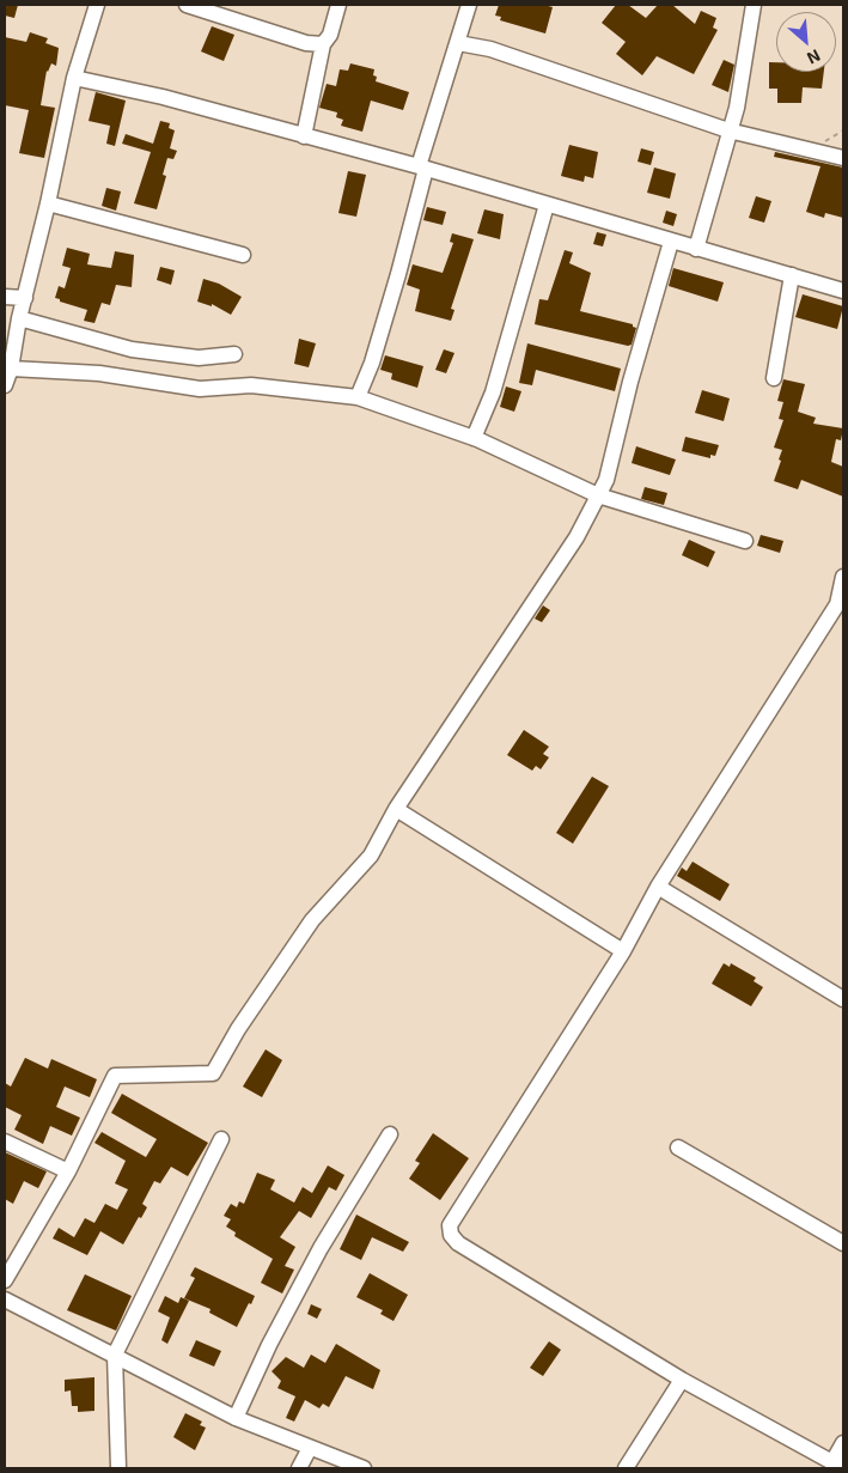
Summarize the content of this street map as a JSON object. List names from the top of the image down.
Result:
{
  "north": "bottom right"
}
